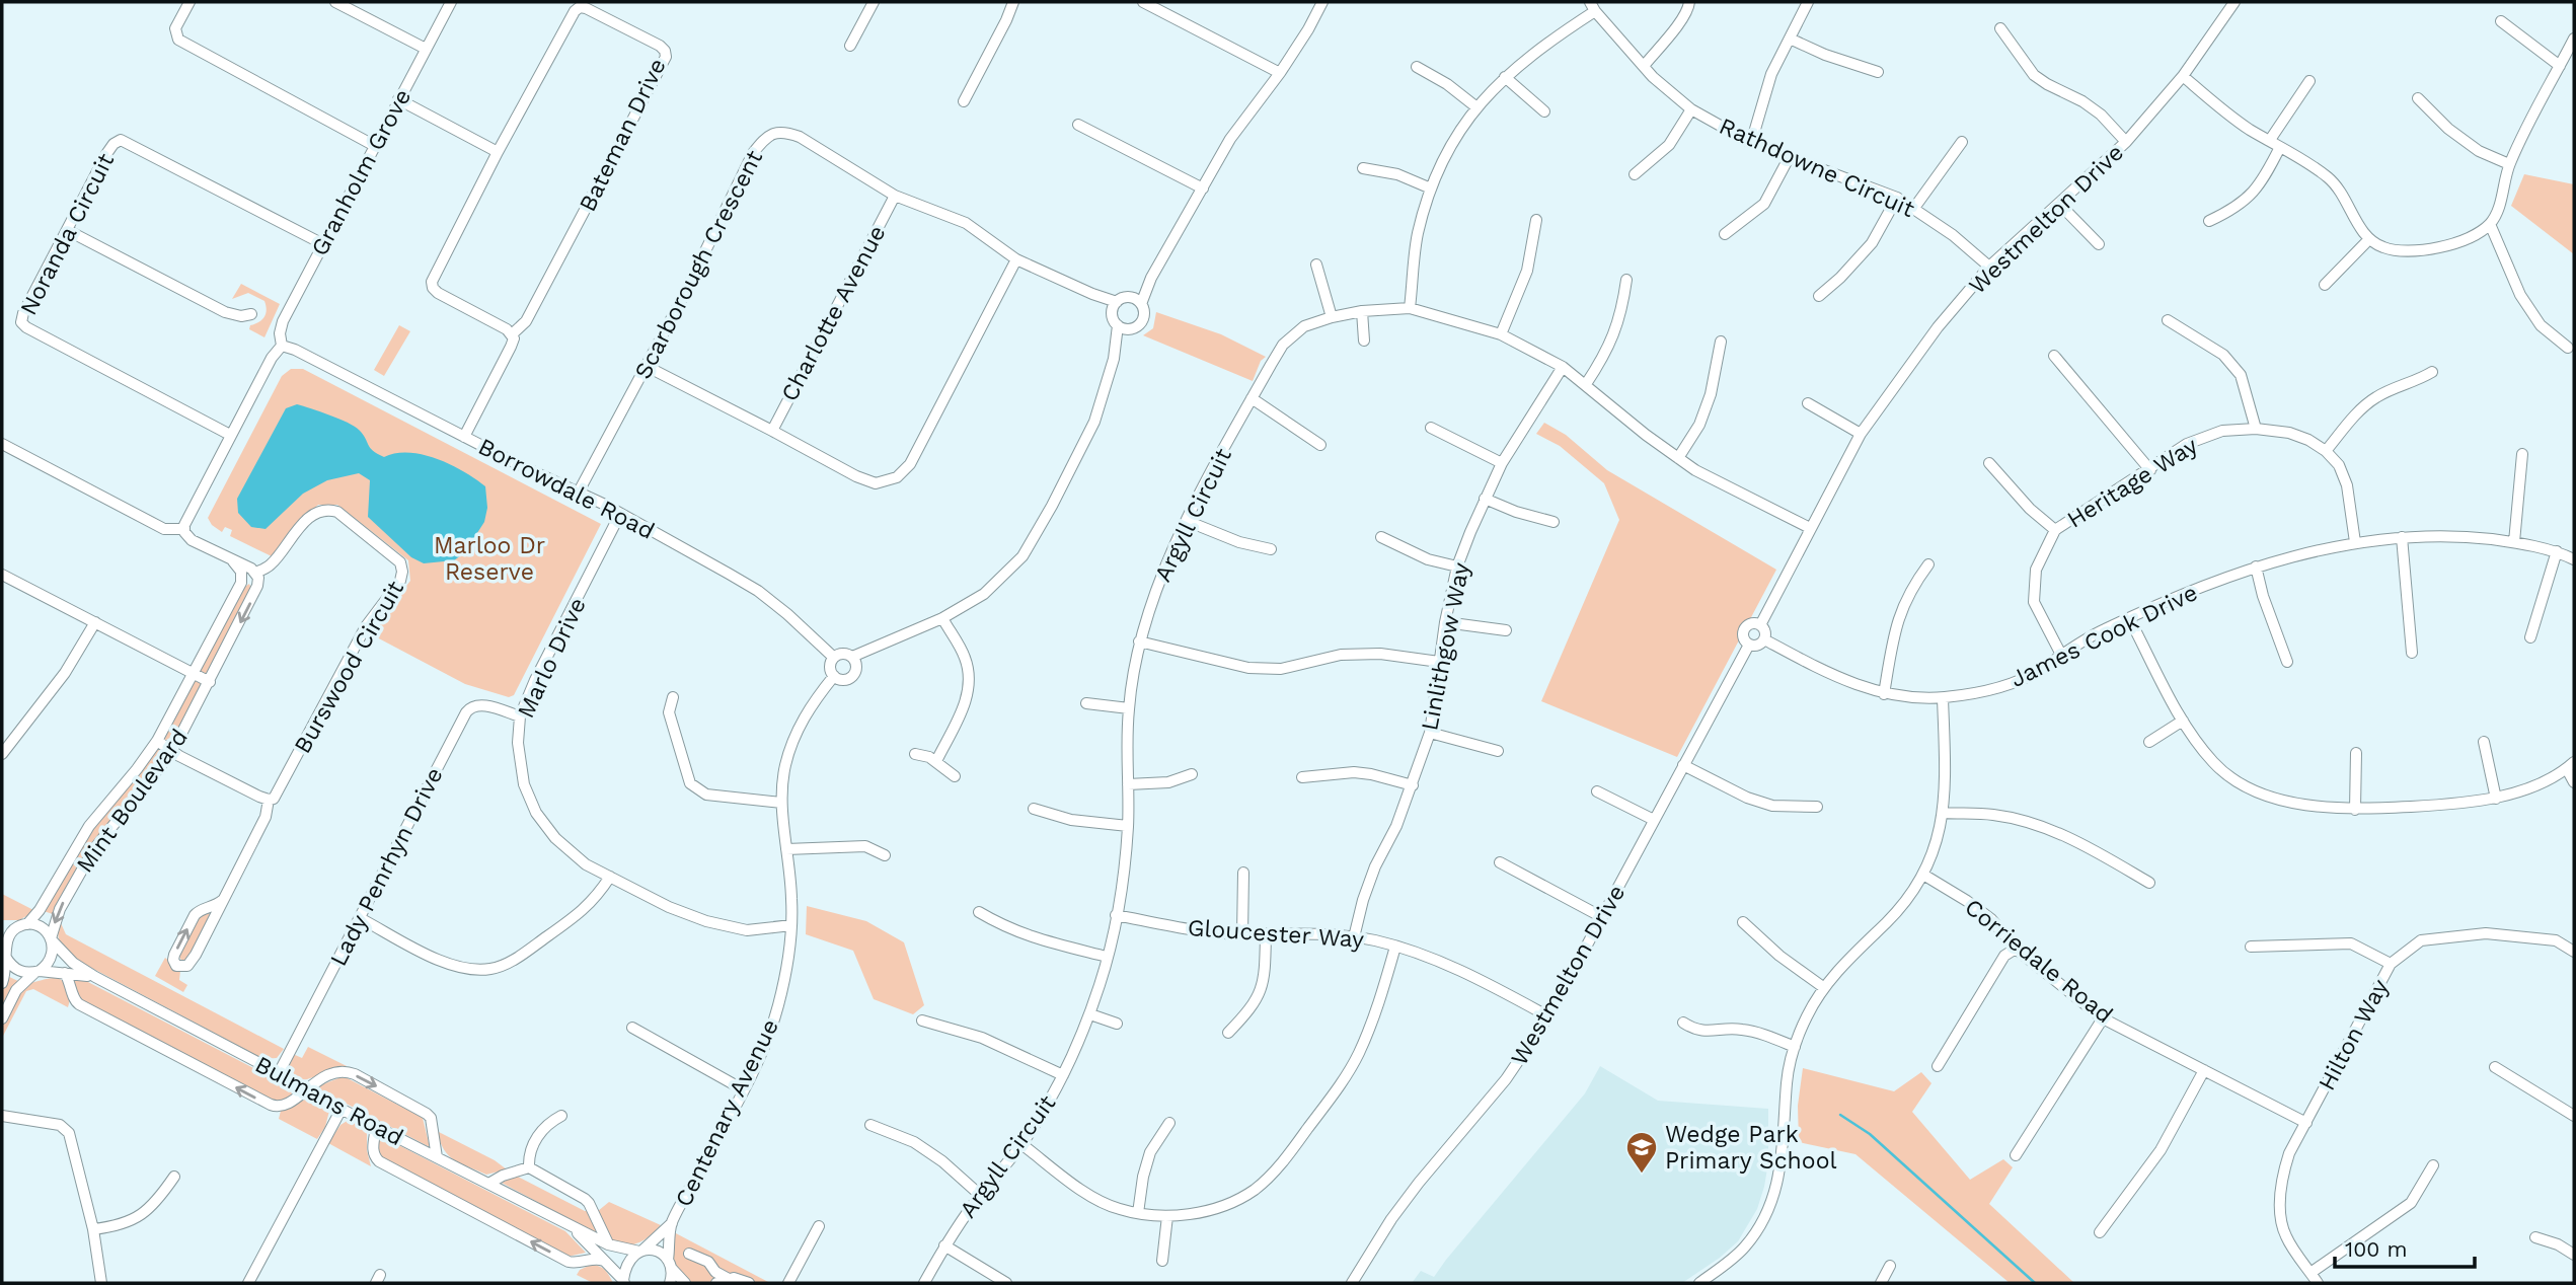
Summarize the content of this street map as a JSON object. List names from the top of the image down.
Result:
{
  "streets": {
    "street": [
      "Bateman Drive",
      "Rathdowne Circuit",
      "Granholm Grove",
      "Westmelton Drive",
      "Noranda Circuit",
      "Scarborough Crescent",
      "Charlotte Avenue",
      "Heritage Way",
      "Borrowdale Road",
      "Argyll Circuit",
      "James Cook Drive",
      "Linlithgow Way",
      "Marlo Drive",
      "Burswood Circuit",
      "Mint Boulevard",
      "Lady Penrhyn Drive",
      "Gloucester Way",
      "Corriedale Road",
      "Hilton Way",
      "Bulmans Road",
      "Centenary Avenue"
    ]
  },
  "crossings": [
    ["Rathdowne Circuit", "Westmelton Drive"],
    ["Granholm Grove", "Noranda Circuit"],
    ["Granholm Grove", "Borrowdale Road"],
    ["Westmelton Drive", "Argyll Circuit"],
    ["Westmelton Drive", "James Cook Drive"],
    ["Westmelton Drive", "Gloucester Way"],
    ["Scarborough Crescent", "Charlotte Avenue"],
    ["Scarborough Crescent", "Borrowdale Road"],
    ["Heritage Way", "James Cook Drive"],
    ["Borrowdale Road", "Marlo Drive"],
    ["Borrowdale Road", "Centenary Avenue"],
    ["Argyll Circuit", "Linlithgow Way"],
    ["Argyll Circuit", "Gloucester Way"],
    ["Linlithgow Way", "Gloucester Way"],
    ["Marlo Drive", "Lady Penrhyn Drive"],
    ["Marlo Drive", "Centenary Avenue"],
    ["Burswood Circuit", "Mint Boulevard"],
    ["Mint Boulevard", "Bulmans Road"],
    ["Lady Penrhyn Drive", "Bulmans Road"],
    ["Corriedale Road", "Hilton Way"],
    ["Bulmans Road", "Centenary Avenue"]
  ],
  "parks": ["Marloo Dr Reserve"],
  "places": {
    "school or university": ["Wedge Park Primary School"]
  },
  "scale_bar": "100 m"
}
